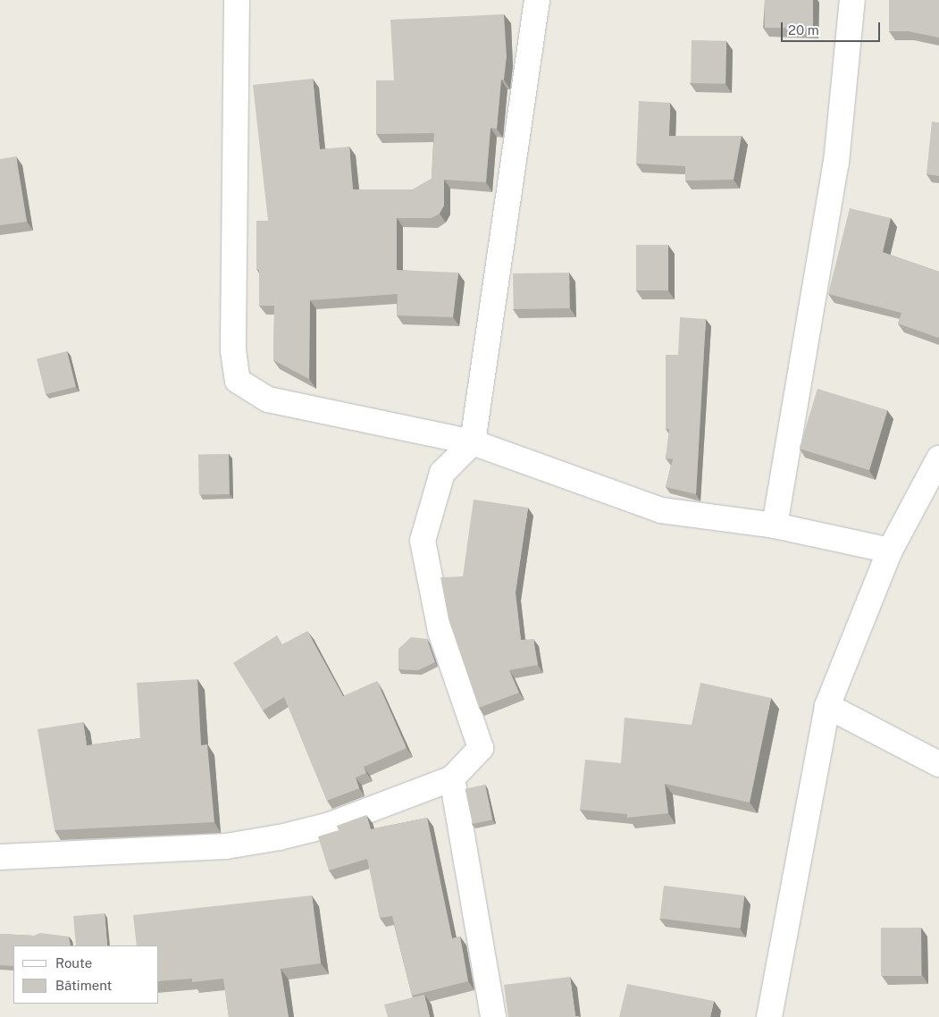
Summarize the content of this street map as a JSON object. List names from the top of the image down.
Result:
{
  "legend": ["Route", "Bâtiment"],
  "scale_bar": "20 m"
}
